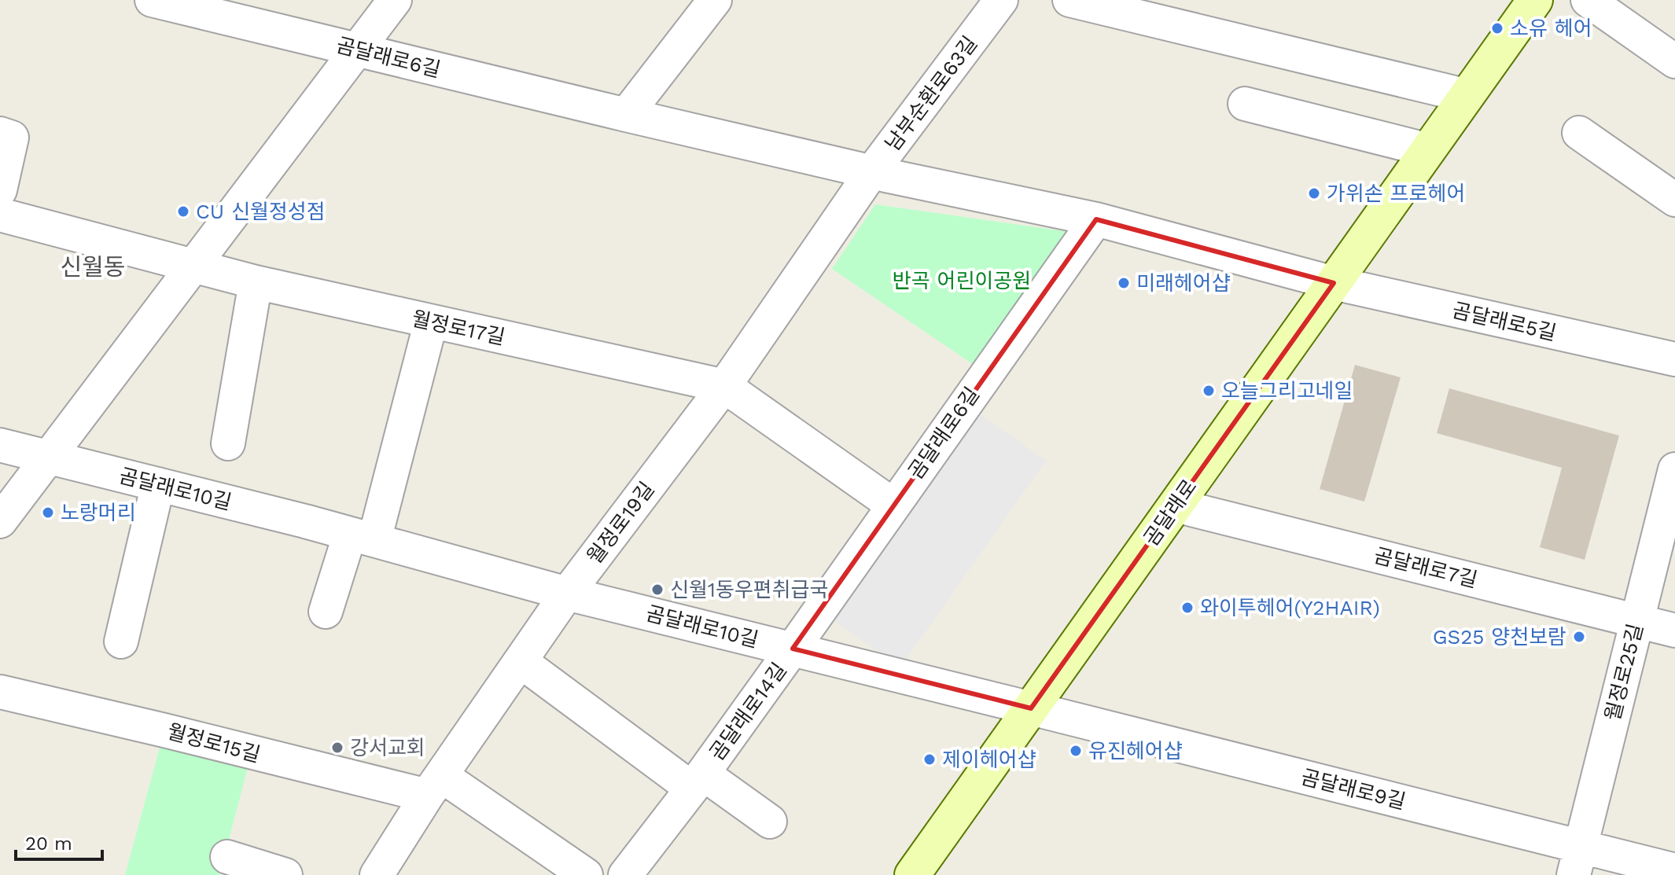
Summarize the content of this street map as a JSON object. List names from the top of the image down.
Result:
{
  "streets": {
    "street": [
      "곰달래로6길",
      "남부순환로63길",
      "곰달래로5길",
      "월정로17길",
      "곰달래로10길",
      "곰달래로",
      "월정로19길",
      "곰달래로7길",
      "월정로25길",
      "곰달래로14길",
      "월정로15길",
      "곰달래로9길"
    ]
  },
  "crossings": [
    ["곰달래로6길", "남부순환로63길"],
    ["곰달래로6길", "곰달래로5길"],
    ["곰달래로6길", "곰달래로10길"],
    ["곰달래로6길", "곰달래로"],
    ["곰달래로6길", "월정로19길"],
    ["곰달래로6길", "곰달래로14길"],
    ["남부순환로63길", "월정로19길"],
    ["곰달래로5길", "곰달래로"],
    ["월정로17길", "월정로19길"],
    ["곰달래로10길", "곰달래로"],
    ["곰달래로10길", "월정로19길"],
    ["곰달래로10길", "곰달래로14길"],
    ["곰달래로10길", "곰달래로9길"],
    ["곰달래로", "곰달래로7길"],
    ["곰달래로", "곰달래로9길"],
    ["월정로19길", "월정로15길"],
    ["곰달래로7길", "월정로25길"],
    ["월정로25길", "곰달래로9길"]
  ],
  "districts": ["신월동"],
  "parks": ["반곡 어린이공원"],
  "places": [
    "소유 헤어",
    "가위손 프로헤어",
    "CU 신월정성점",
    "미래헤어샵",
    "오늘그리고네일",
    "노랑머리",
    "신월1동우편취급국",
    "와이투헤어(Y2HAIR)",
    "GS25 양천보람",
    "강서교회",
    "유진헤어샵",
    "제이헤어샵"
  ],
  "scale_bar": "20 m"
}
